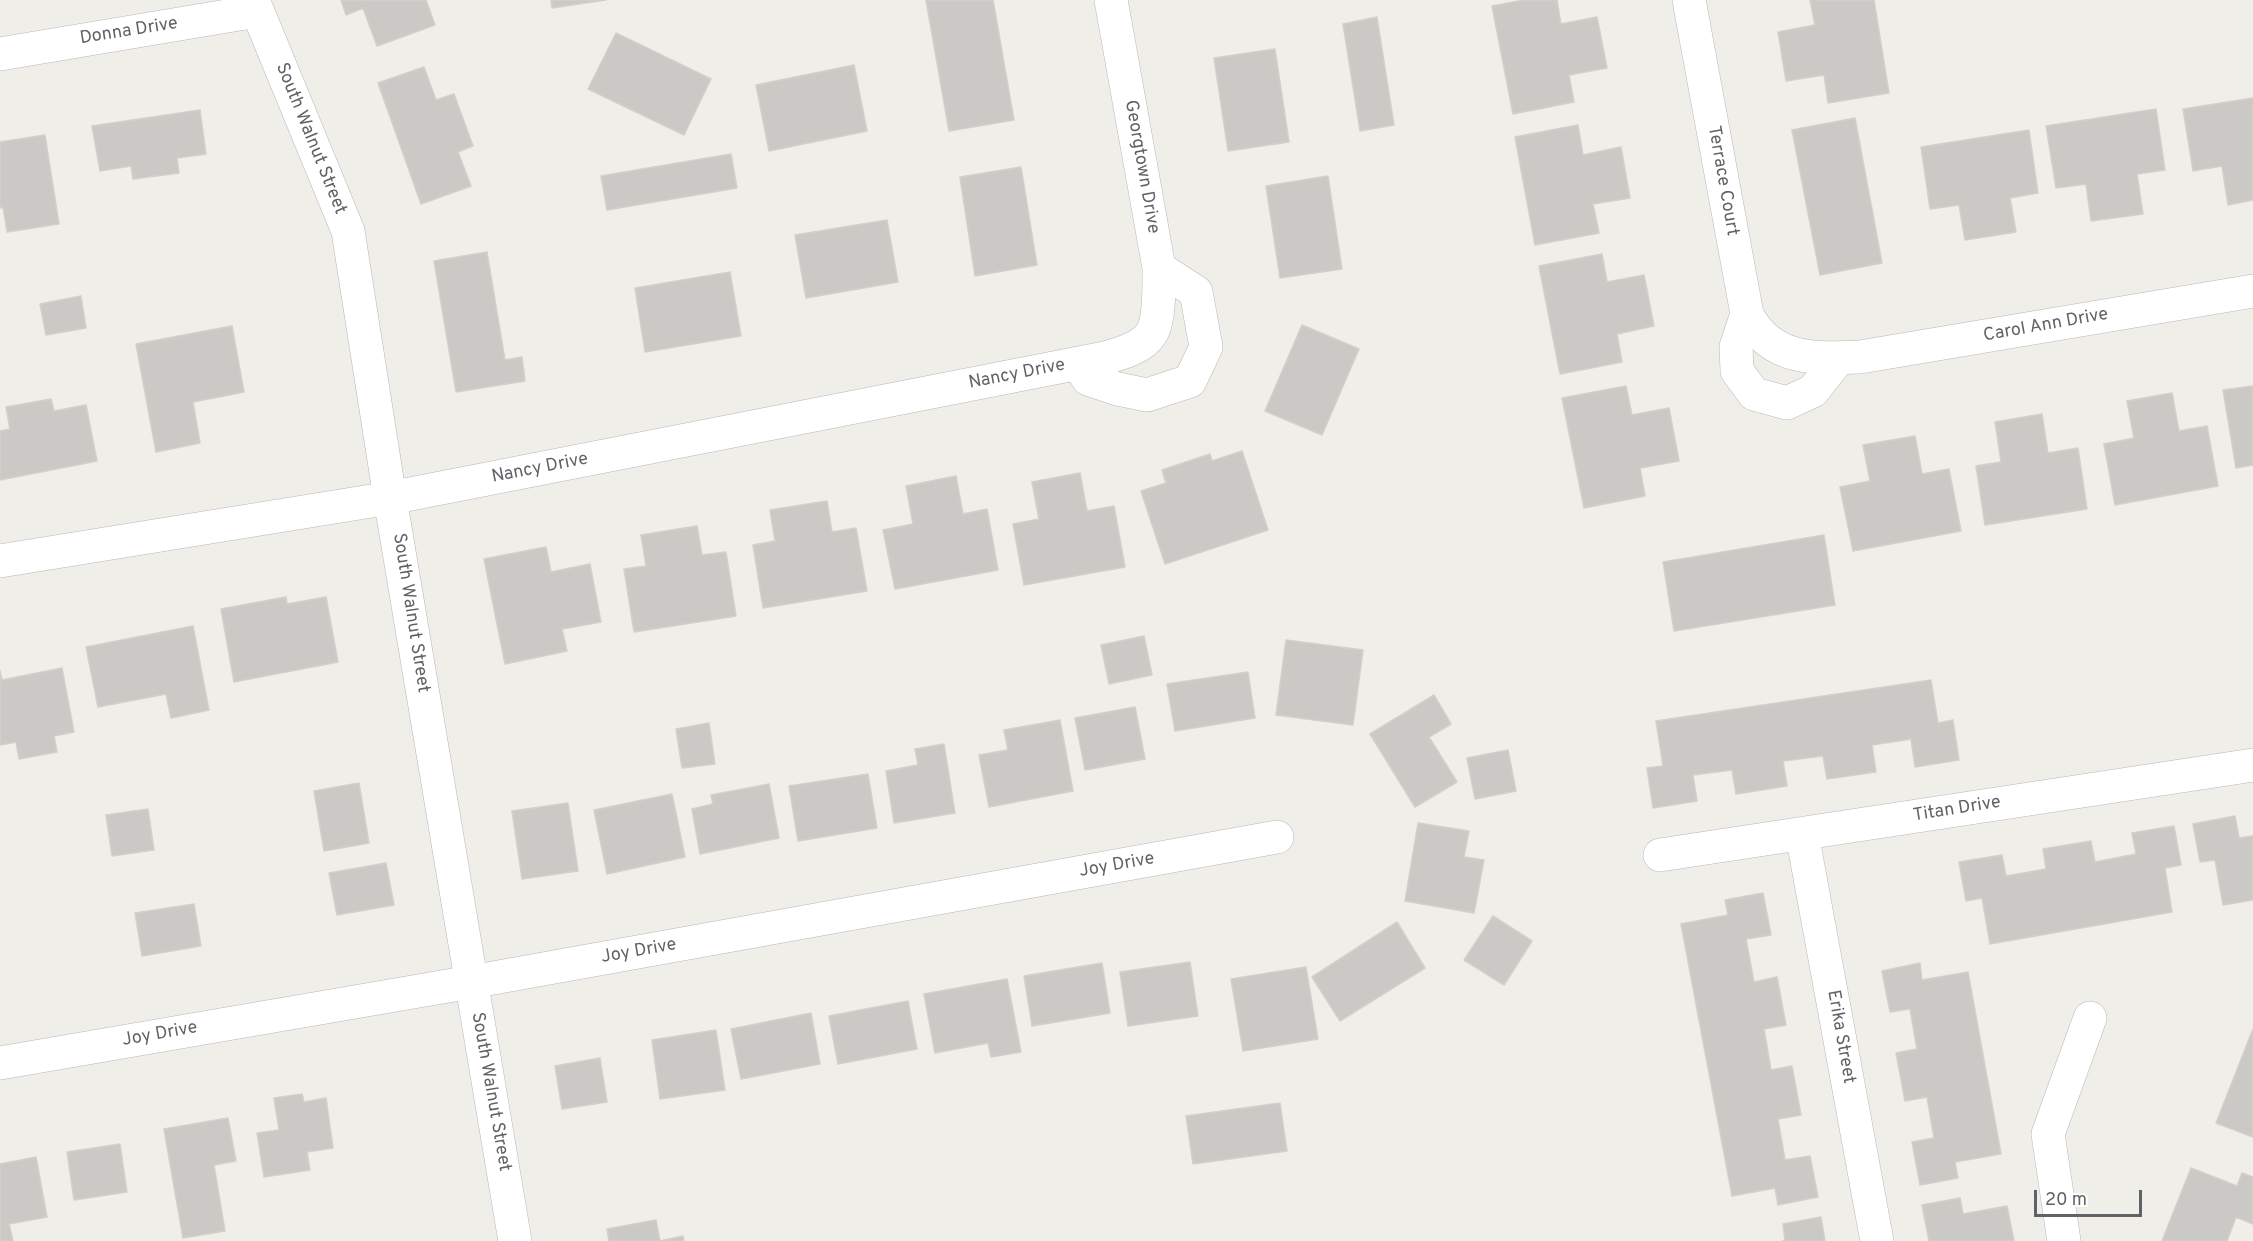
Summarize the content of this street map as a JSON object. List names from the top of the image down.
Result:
{
  "streets": {
    "street": [
      "Donna Drive",
      "South Walnut Street",
      "Georgtown Drive",
      "Terrace Court",
      "Carol Ann Drive",
      "Nancy Drive",
      "Titan Drive",
      "Joy Drive",
      "Erika Street"
    ]
  },
  "crossings": [
    ["Donna Drive", "South Walnut Street"],
    ["South Walnut Street", "Nancy Drive"],
    ["South Walnut Street", "Joy Drive"],
    ["Georgtown Drive", "Nancy Drive"],
    ["Terrace Court", "Carol Ann Drive"],
    ["Titan Drive", "Erika Street"]
  ],
  "scale_bar": "20 m"
}
